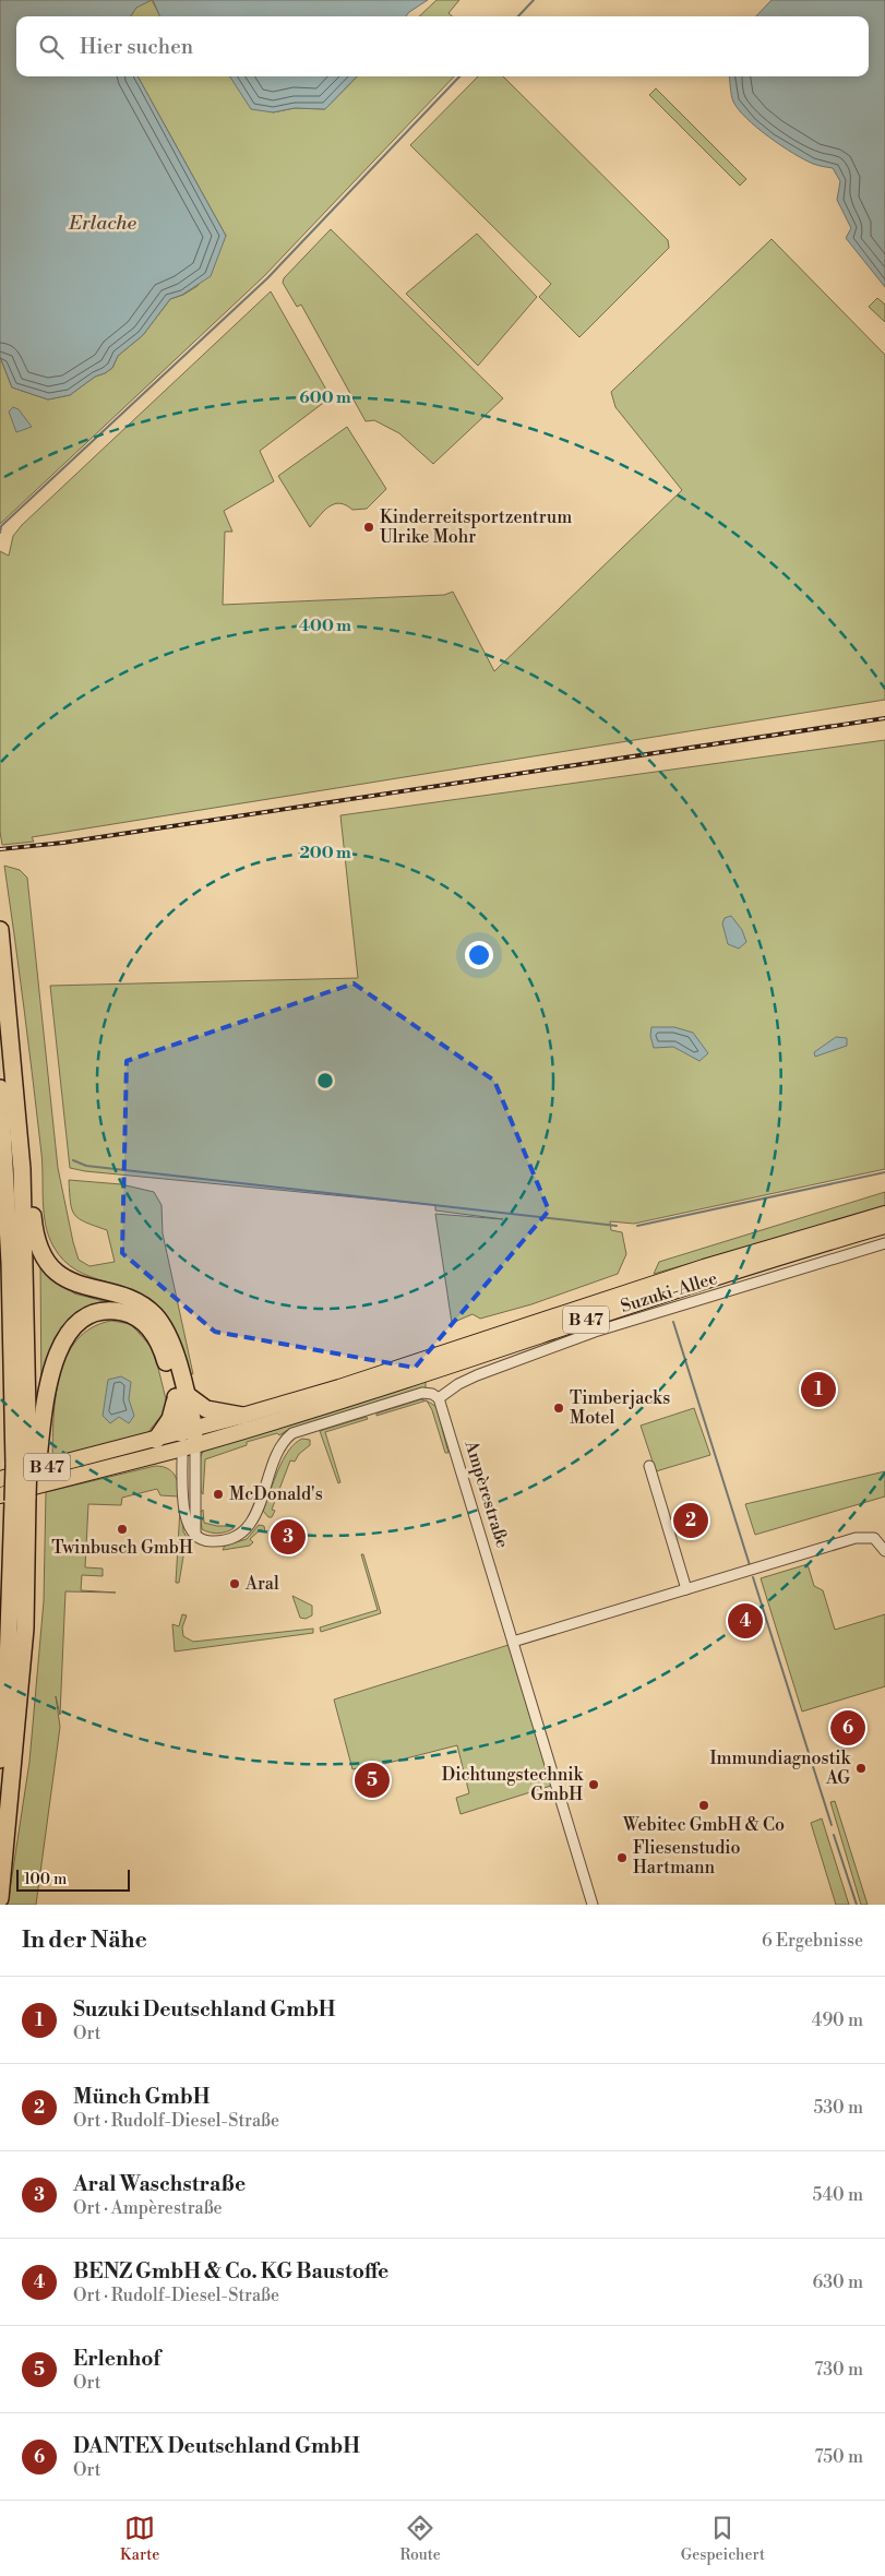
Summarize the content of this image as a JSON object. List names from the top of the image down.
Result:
{
  "streets": {
    "main road": ["B 47"],
    "street": ["Suzuki-Allee", "Ampèrestraße"]
  },
  "crossings": [
    ["Suzuki-Allee", "Ampèrestraße"]
  ],
  "water": ["Erlache"],
  "places": [
    "Kinderreitsportzentrum Ulrike Mohr",
    "Timberjacks Motel",
    "McDonald's",
    "Twinbusch GmbH",
    "Aral",
    "Immundiagnostik AG",
    "Dichtungstechnik GmbH",
    "Webitec GmbH & Co",
    "Fliesenstudio Hartmann"
  ],
  "scale_bar": "100 m",
  "page": {
    "search": "Hier suchen",
    "pins": [
      "1",
      "2",
      "3",
      "4",
      "6",
      "5"
    ],
    "scale": "100 m",
    "heading": ["In der Nähe", "6 Ergebnisse"],
    "list": [
      {
        "mark": "1",
        "name": "Suzuki Deutschland GmbH",
        "note": "Ort",
        "value": "490 m"
      },
      {
        "mark": "2",
        "name": "Münch GmbH",
        "note": "Ort · Rudolf-Diesel-Straße",
        "value": "530 m"
      },
      {
        "mark": "3",
        "name": "Aral Waschstraße",
        "note": "Ort · Ampèrestraße",
        "value": "540 m"
      },
      {
        "mark": "4",
        "name": "BENZ GmbH & Co. KG Baustoffe",
        "note": "Ort · Rudolf-Diesel-Straße",
        "value": "630 m"
      },
      {
        "mark": "5",
        "name": "Erlenhof",
        "note": "Ort",
        "value": "730 m"
      },
      {
        "mark": "6",
        "name": "DANTEX Deutschland GmbH",
        "note": "Ort",
        "value": "750 m"
      }
    ],
    "nav": ["Karte", "Route", "Gespeichert"]
  },
  "rings": ["600 m", "400 m", "200 m"]
}
